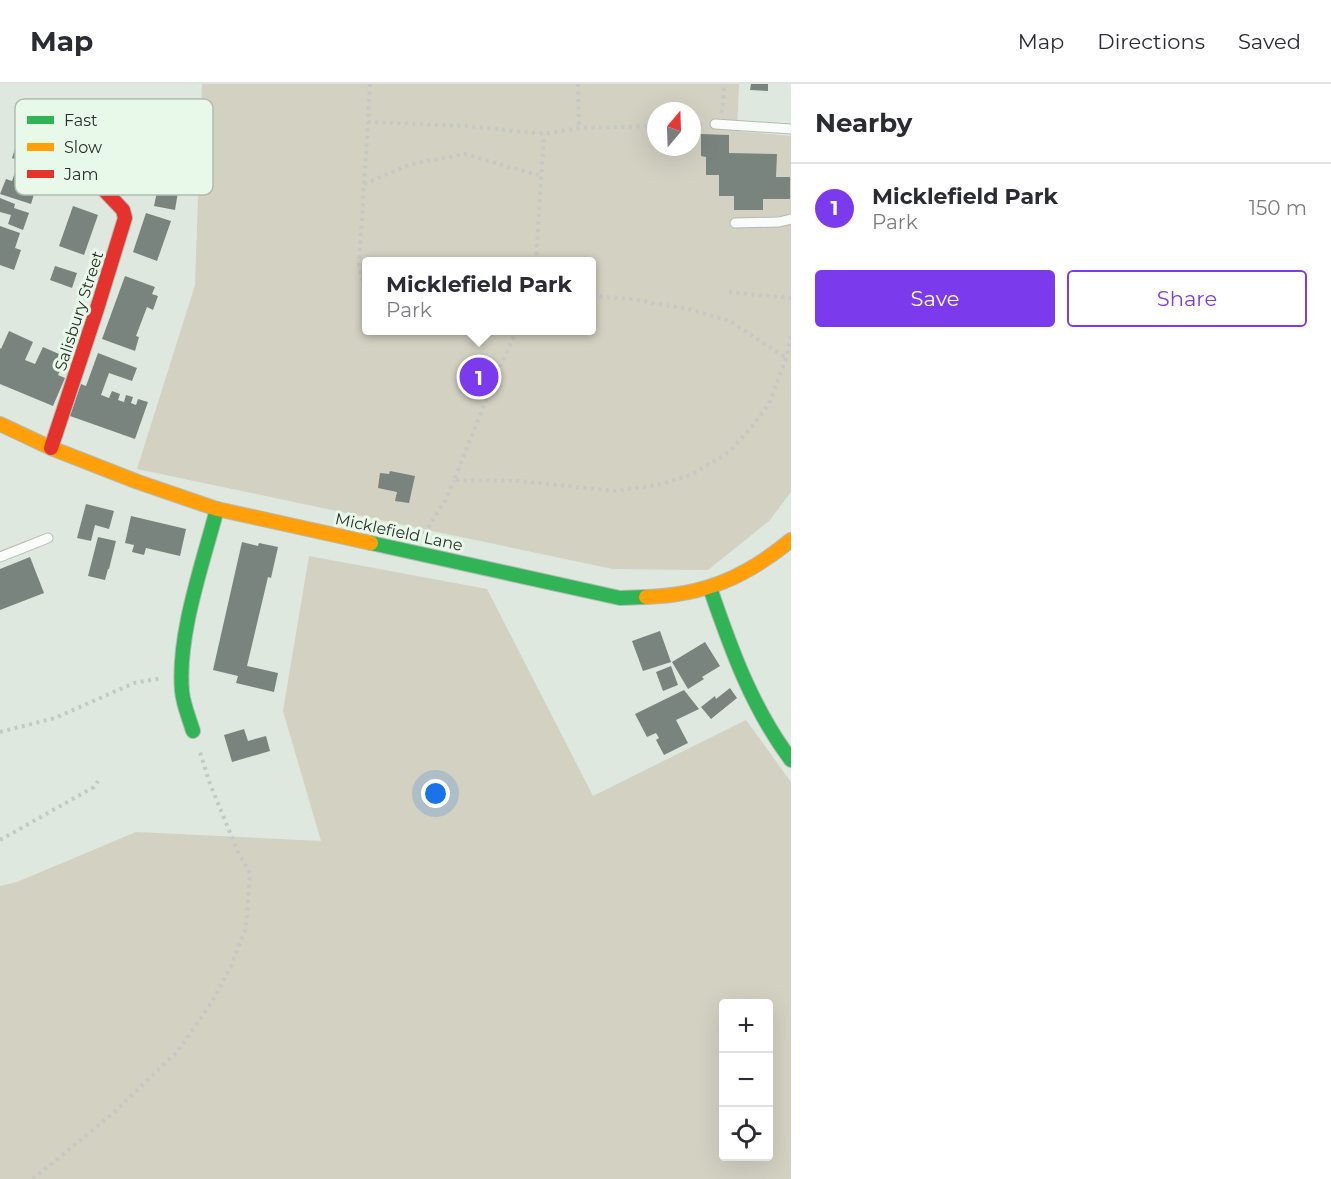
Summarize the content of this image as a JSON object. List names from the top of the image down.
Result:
{
  "streets": {
    "main road": ["Salisbury Street", "Micklefield Lane"]
  },
  "crossings": [
    ["Salisbury Street", "Micklefield Lane"]
  ],
  "legend": ["Fast", "Slow", "Jam"],
  "north": "top",
  "page": {
    "header": "Map",
    "nav": ["Map", "Directions", "Saved"],
    "heading": "Nearby",
    "list": [
      {
        "mark": "1",
        "name": "Micklefield Park",
        "note": "Park",
        "value": "150 m"
      }
    ],
    "buttons": ["Save", "Share"],
    "popup": ["Micklefield Park", "Park"],
    "pins": "1",
    "map_buttons": ["+", "−"]
  }
}
